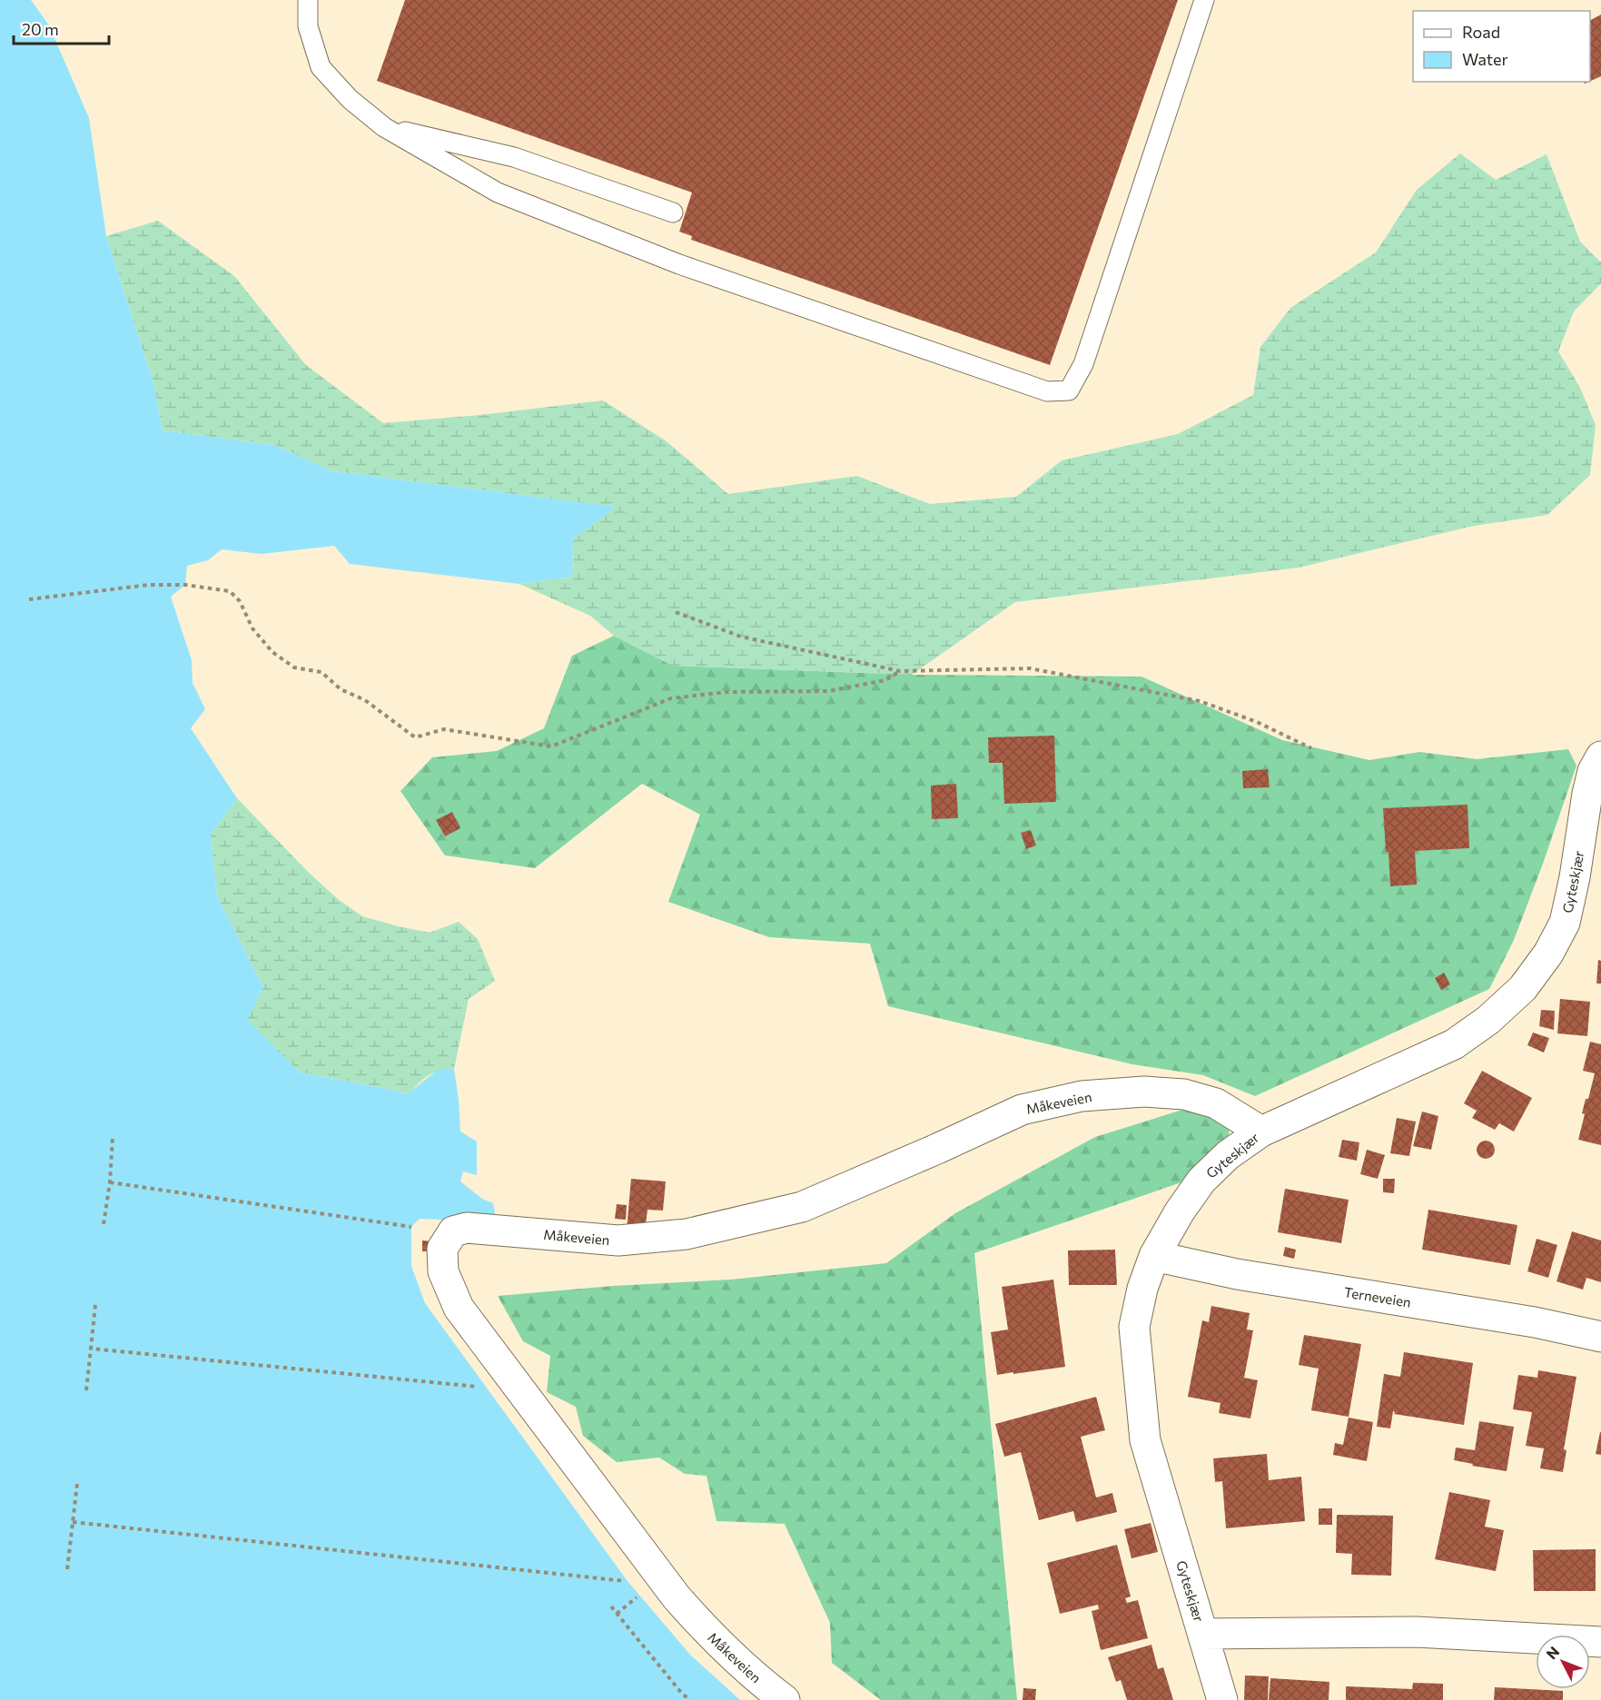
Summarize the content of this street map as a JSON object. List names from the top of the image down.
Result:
{
  "streets": {
    "street": ["Gyteskjær", "Måkeveien", "Terneveien"]
  },
  "crossings": [
    ["Gyteskjær", "Måkeveien"],
    ["Gyteskjær", "Terneveien"]
  ],
  "legend": ["Road", "Water"],
  "scale_bar": "20 m",
  "north": "top left"
}
